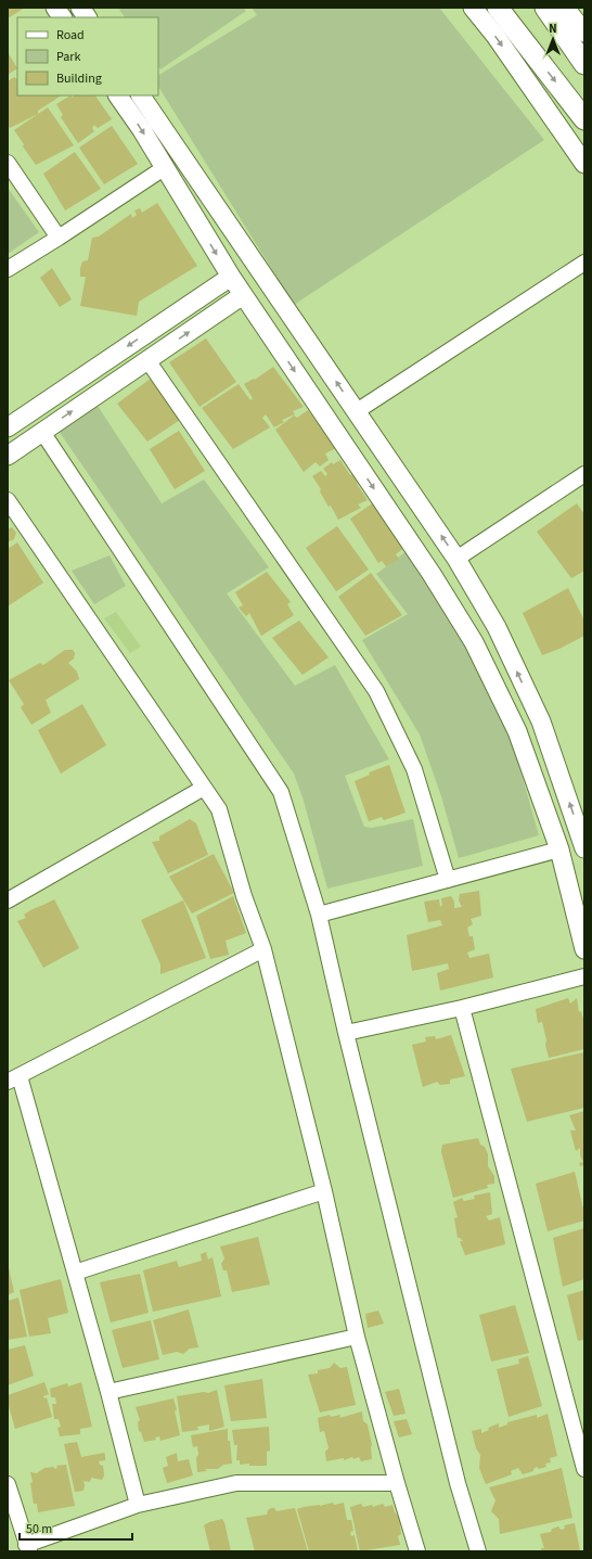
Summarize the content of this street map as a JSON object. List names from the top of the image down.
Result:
{
  "legend": ["Road", "Park", "Building"],
  "scale_bar": "50 m",
  "north": "top"
}
